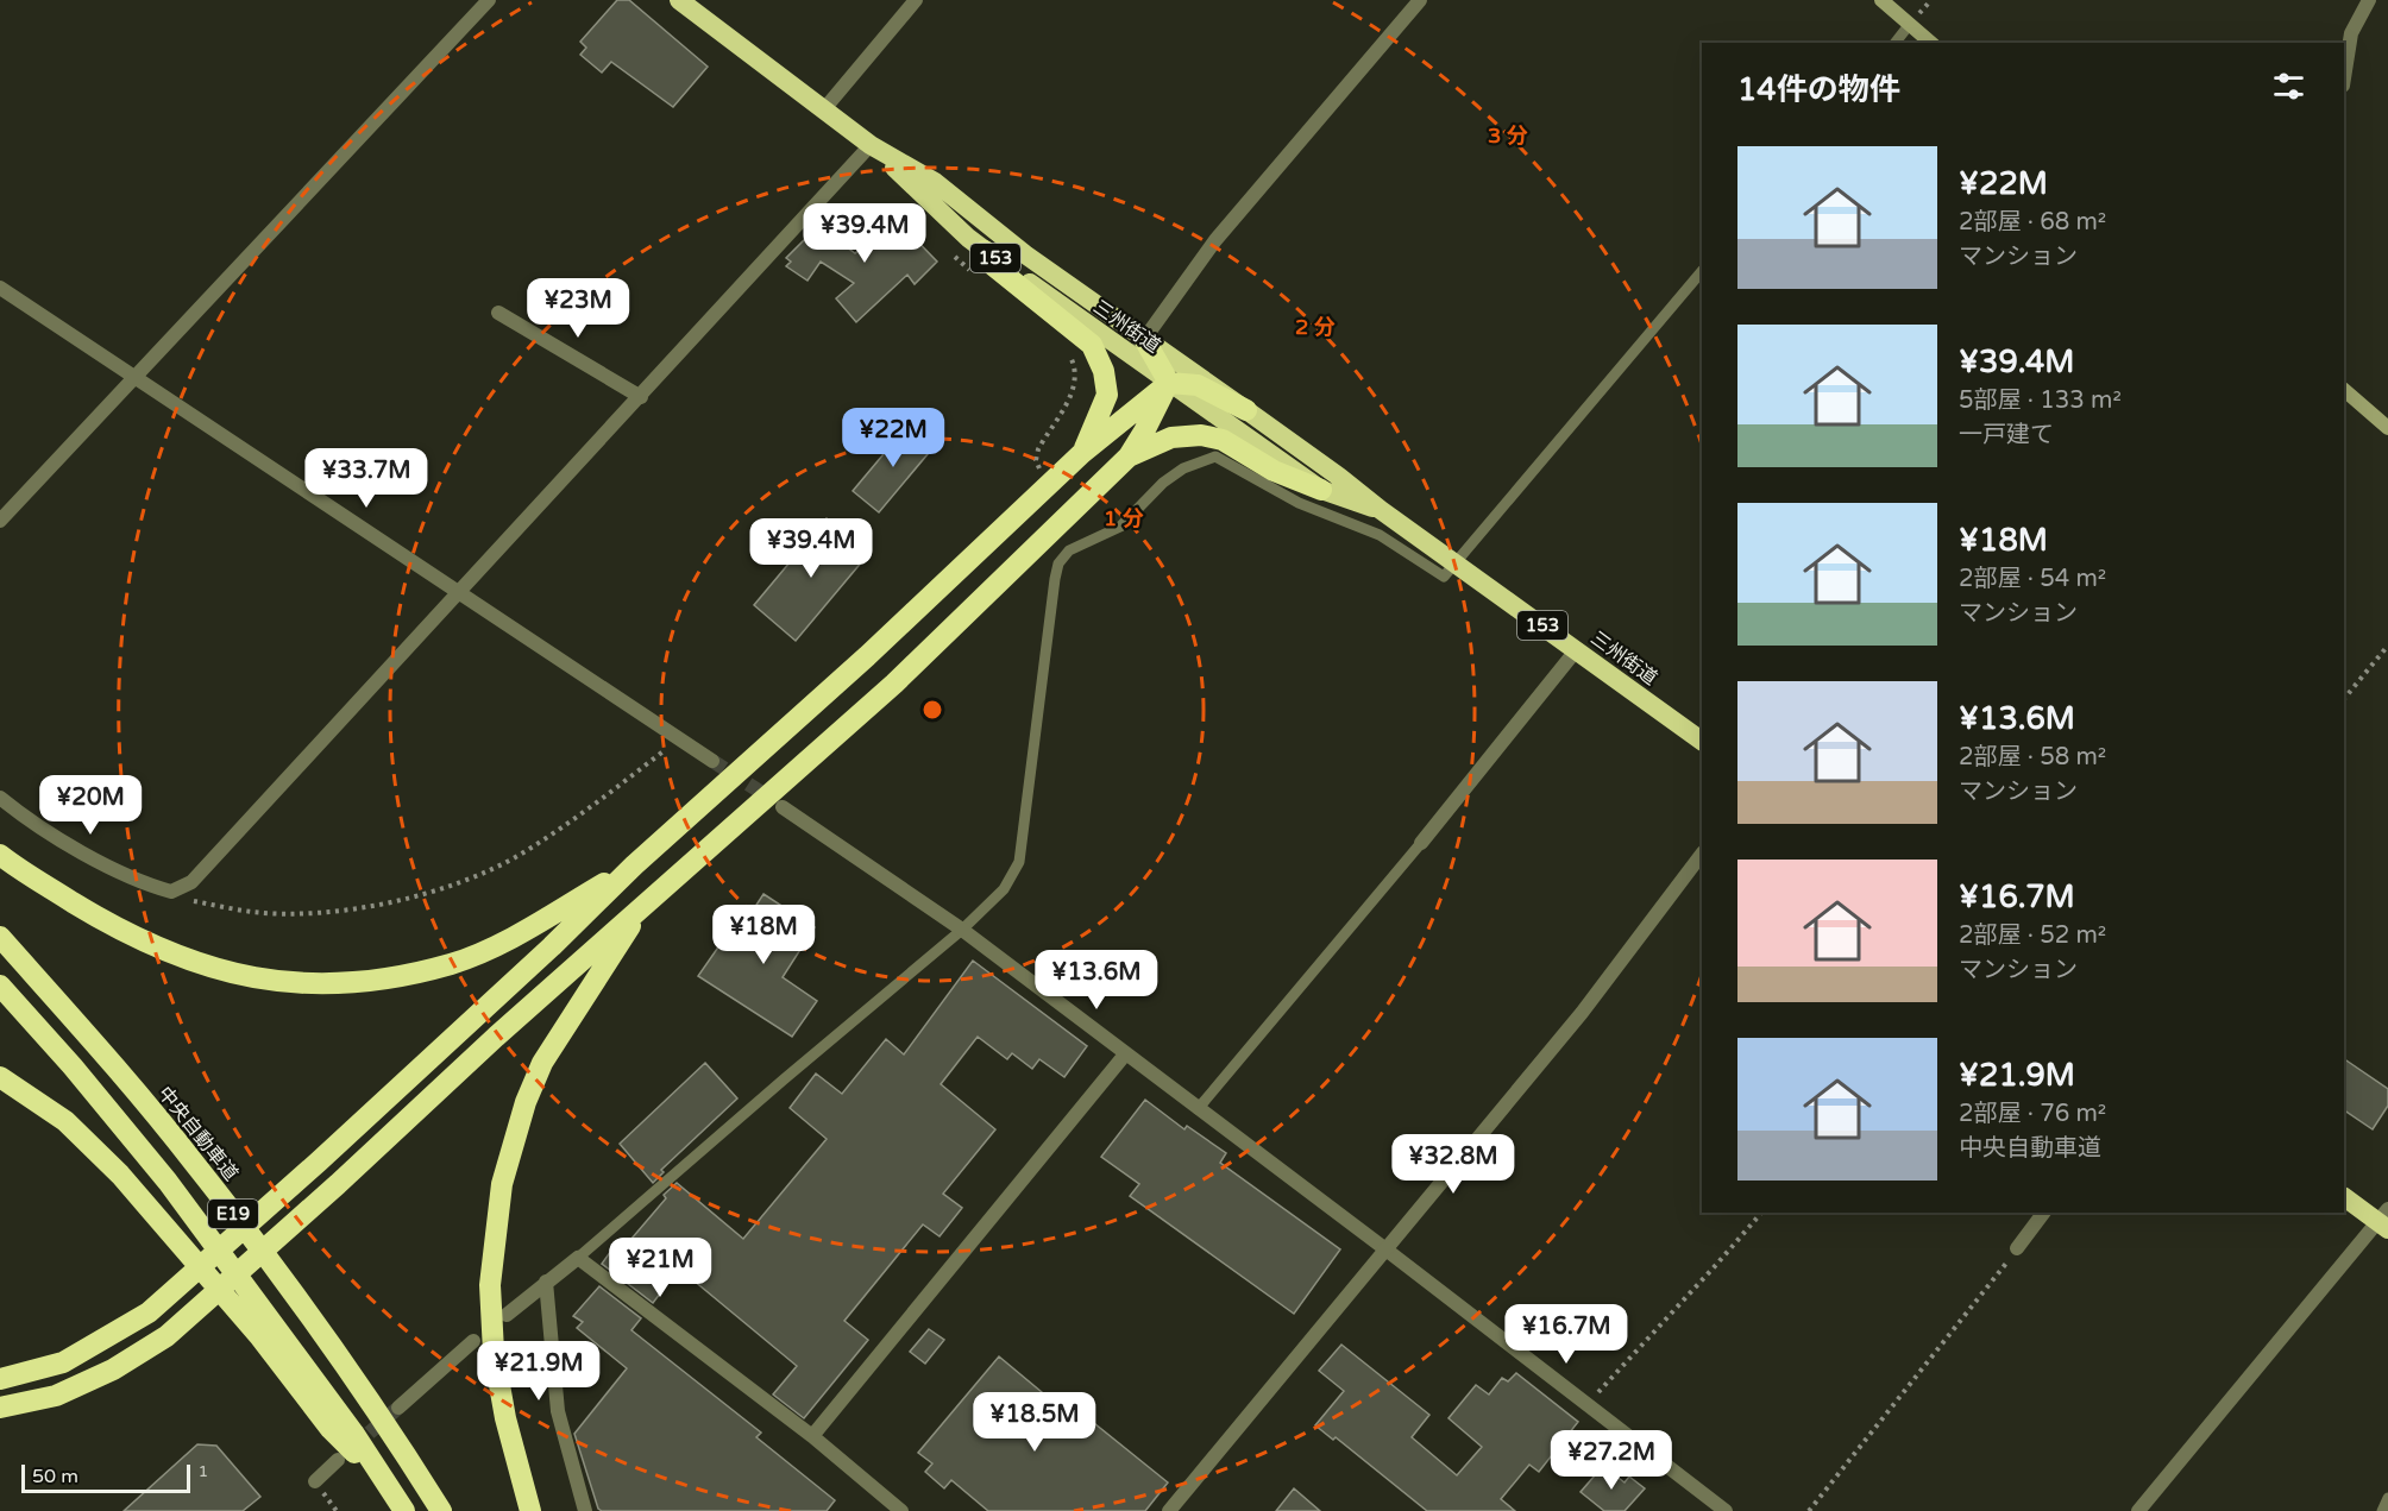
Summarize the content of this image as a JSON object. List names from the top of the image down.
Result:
{
  "streets": {
    "highway": [
      "153",
      "三州街道",
      "中央自動車道",
      "E19"
    ]
  },
  "house_numbers": ["1"],
  "scale_bar": "50 m",
  "page": {
    "heading": "14件の物件",
    "list": [
      {
        "name": "¥22M",
        "note": "2部屋 · 68 m² · マンション"
      },
      {
        "name": "¥39.4M",
        "note": "5部屋 · 133 m² · 一戸建て"
      },
      {
        "name": "¥18M",
        "note": "2部屋 · 54 m² · マンション"
      },
      {
        "name": "¥13.6M",
        "note": "2部屋 · 58 m² · マンション"
      },
      {
        "name": "¥16.7M",
        "note": "2部屋 · 52 m² · マンション"
      },
      {
        "name": "¥21.9M",
        "note": "2部屋 · 76 m² · 中央自動車道"
      }
    ],
    "price": [
      "¥39.4M",
      "¥23M",
      "¥22M",
      "¥33.7M",
      "¥39.4M",
      "¥20M",
      "¥18M",
      "¥13.6M",
      "¥32.8M",
      "¥21M",
      "¥16.7M",
      "¥21.9M",
      "¥18.5M",
      "¥27.2M"
    ],
    "scale": "50 m"
  },
  "rings": ["3 分", "2 分", "1 分"]
}
